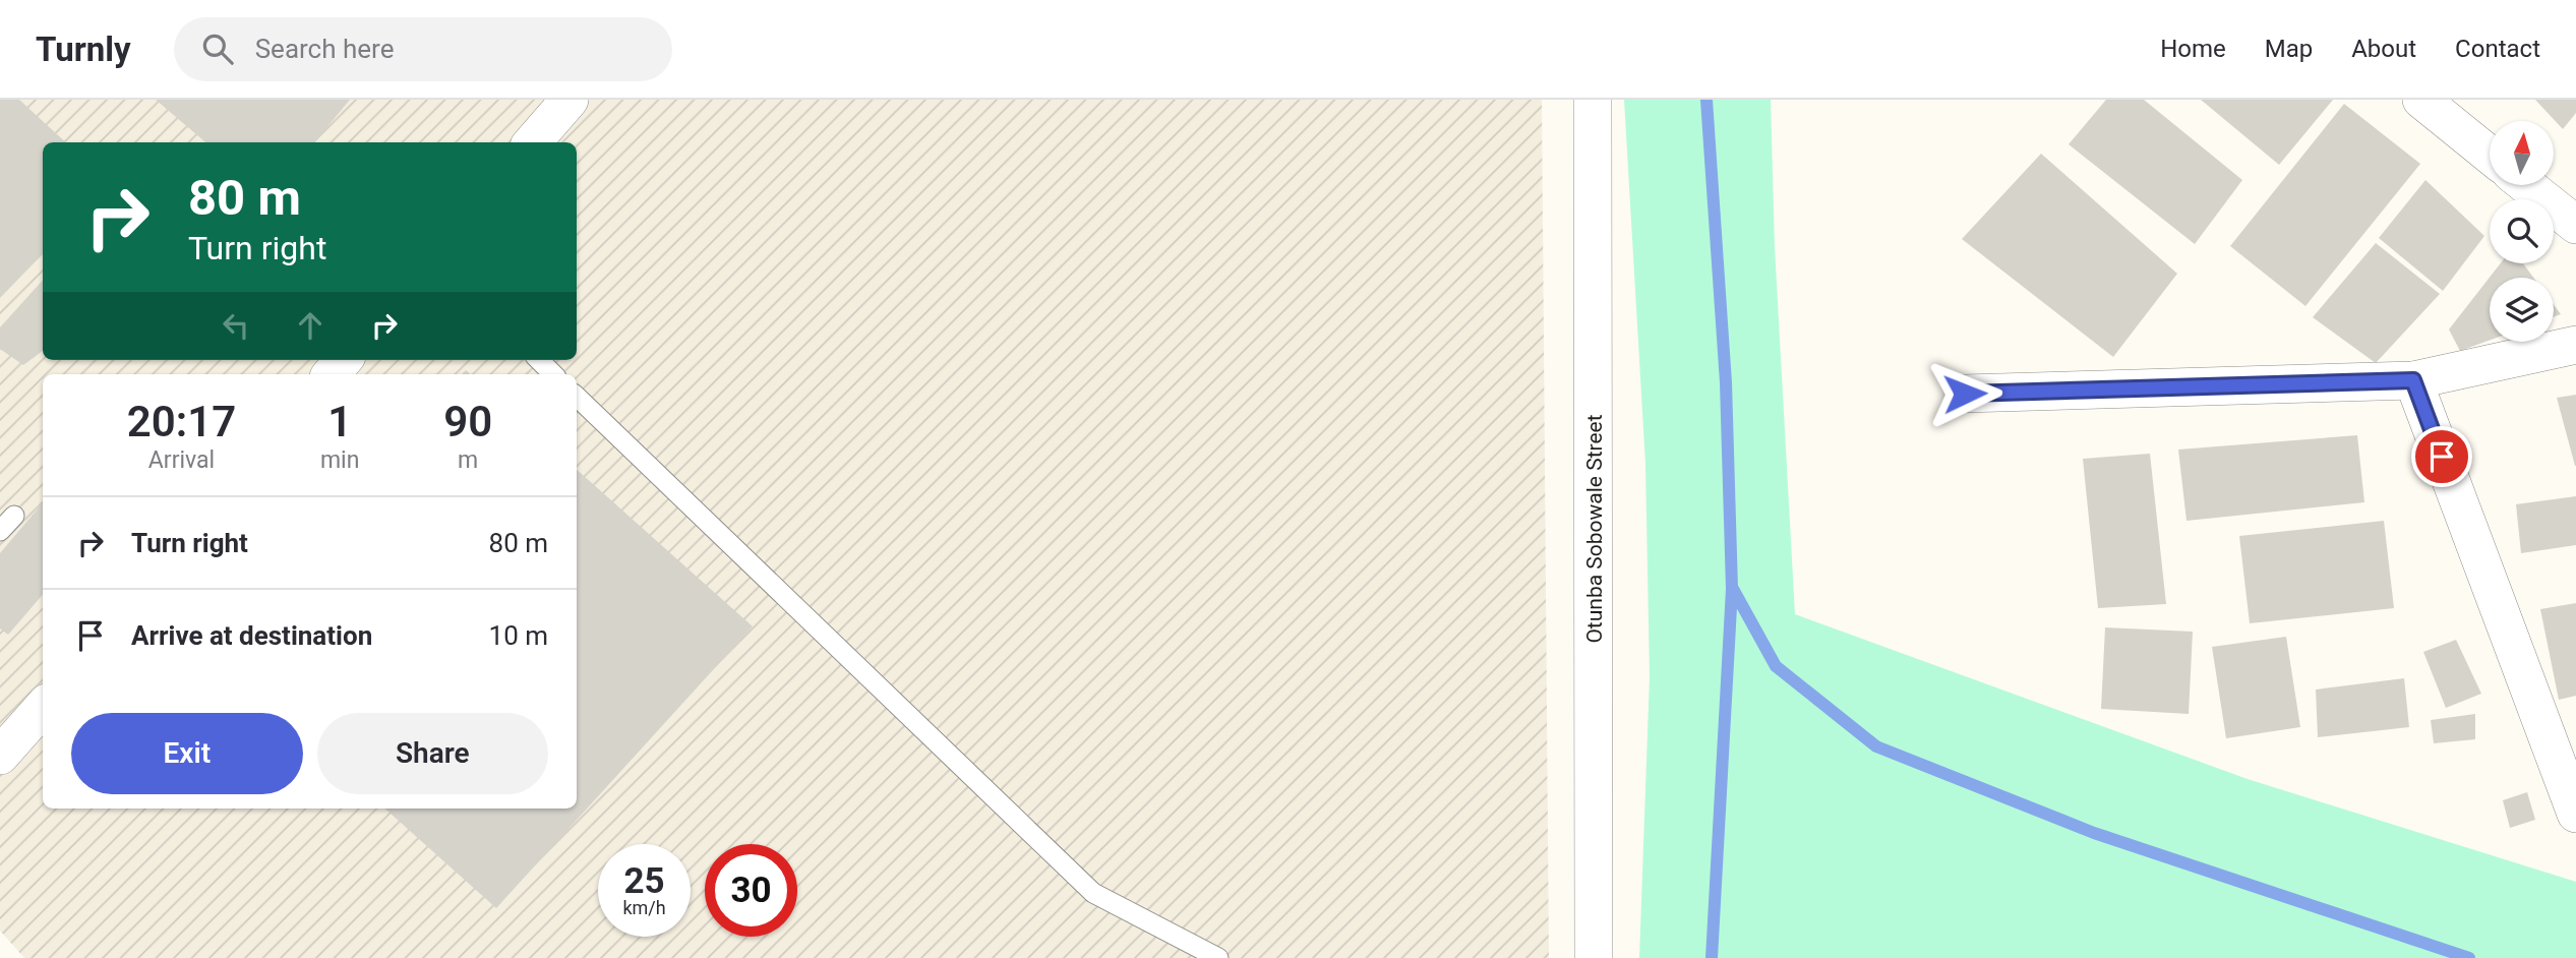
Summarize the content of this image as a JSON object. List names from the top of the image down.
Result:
{
  "streets": {
    "street": ["Otunba Sobowale Street"]
  },
  "north": "top",
  "page": {
    "header": "Turnly",
    "search": "Search here",
    "nav": [
      "Home",
      "Map",
      "About",
      "Contact"
    ],
    "turn": ["80 m", "Turn right"],
    "eta": [
      "20:17",
      "Arrival",
      "1",
      "min",
      "90",
      "m"
    ],
    "list": [
      {
        "name": "Turn right",
        "value": "80 m"
      },
      {
        "name": "Arrive at destination",
        "value": "10 m"
      }
    ],
    "buttons": ["Exit", "Share"],
    "speed": "25 km/h",
    "limit": "30"
  }
}
